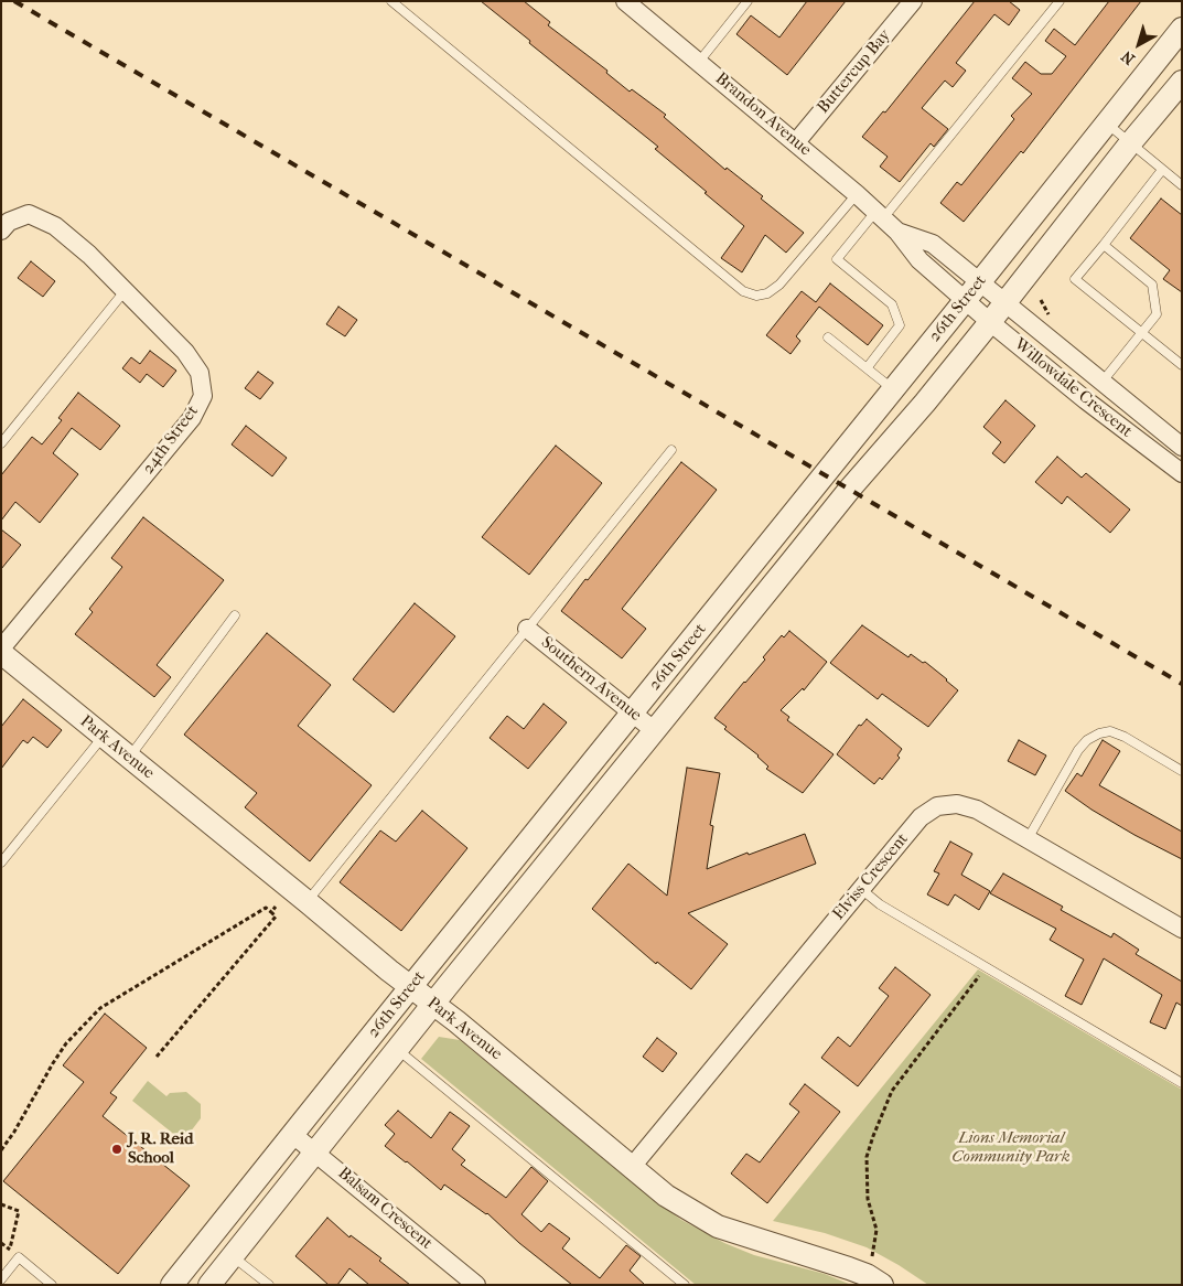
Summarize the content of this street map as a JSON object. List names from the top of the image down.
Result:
{
  "streets": {
    "street": [
      "Buttercup Bay",
      "Brandon Avenue",
      "26th Street",
      "Willowdale Crescent",
      "24th Street",
      "Southern Avenue",
      "Park Avenue",
      "Elviss Crescent",
      "Balsam Crescent"
    ]
  },
  "crossings": [
    ["Buttercup Bay", "Brandon Avenue"],
    ["Brandon Avenue", "26th Street"],
    ["Brandon Avenue", "Willowdale Crescent"],
    ["26th Street", "Willowdale Crescent"],
    ["26th Street", "Southern Avenue"],
    ["26th Street", "Park Avenue"],
    ["26th Street", "Balsam Crescent"],
    ["Park Avenue", "Elviss Crescent"]
  ],
  "parks": ["Lions Memorial Community Park"],
  "places": ["J. R. Reid School"],
  "north": "bottom left"
}
